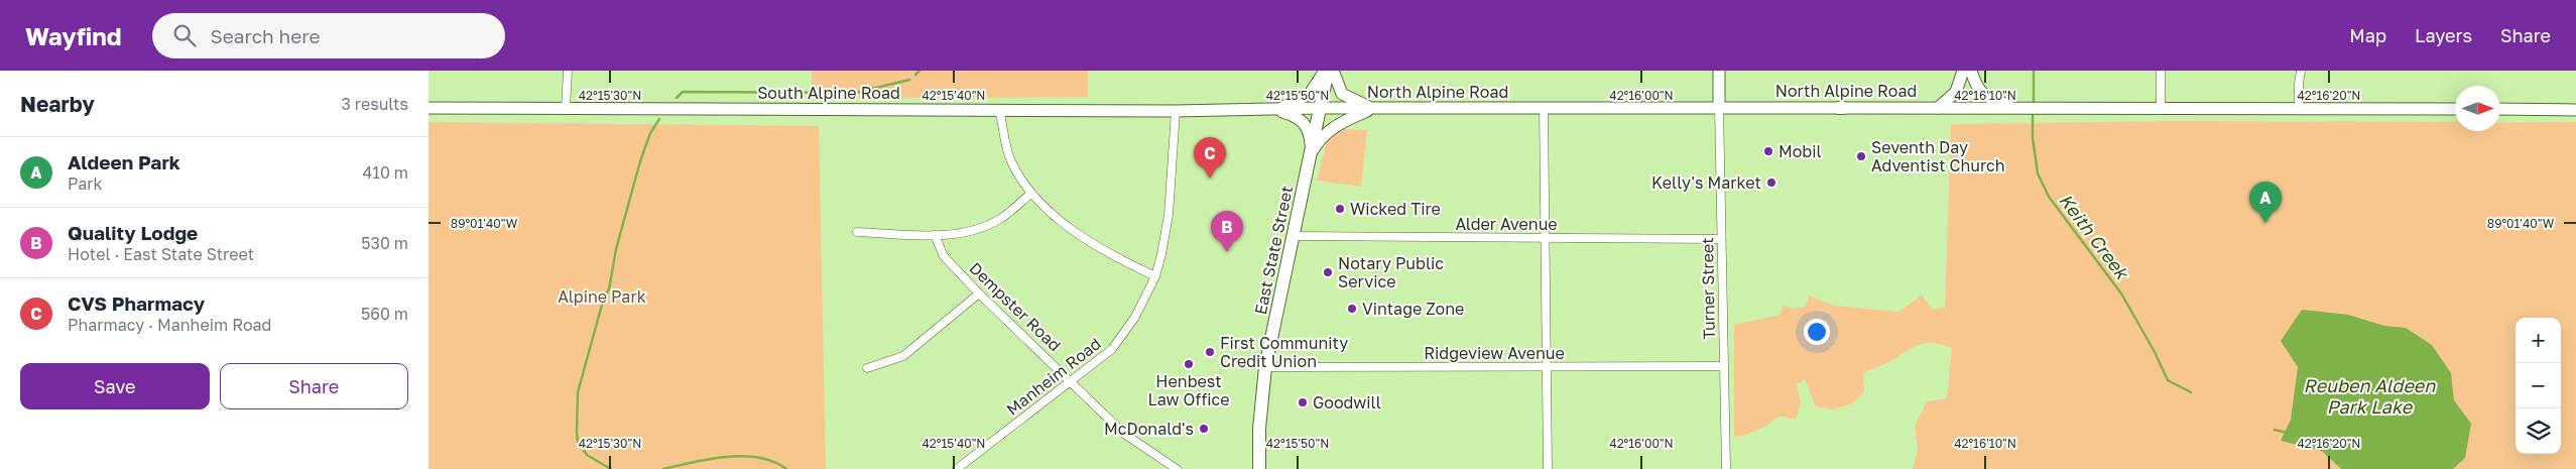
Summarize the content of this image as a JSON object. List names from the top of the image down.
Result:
{
  "streets": {
    "main road": ["North Alpine Road", "South Alpine Road", "East State Street"],
    "street": [
      "Alder Avenue",
      "Turner Street",
      "Dempster Road",
      "Ridgeview Avenue",
      "Manheim Road"
    ]
  },
  "crossings": [
    ["North Alpine Road", "South Alpine Road"],
    ["North Alpine Road", "East State Street"],
    ["North Alpine Road", "Turner Street"],
    ["South Alpine Road", "East State Street"],
    ["South Alpine Road", "Manheim Road"],
    ["Alder Avenue", "East State Street"],
    ["Alder Avenue", "Turner Street"],
    ["East State Street", "Ridgeview Avenue"],
    ["Turner Street", "Ridgeview Avenue"],
    ["Dempster Road", "Manheim Road"]
  ],
  "water": ["Keith Creek", "Reuben Aldeen Park Lake"],
  "parks": ["Alpine Park"],
  "places": [
    "Mobil",
    "Seventh Day Adventist Church",
    "Kelly's Market",
    "Wicked Tire",
    "Notary Public Service",
    "Vintage Zone",
    "First Community Credit Union",
    "Henbest Law Office",
    "Goodwill",
    "McDonald's"
  ],
  "north": "right",
  "page": {
    "header": "Wayfind",
    "search": "Search here",
    "nav": ["Map", "Layers", "Share"],
    "heading": ["Nearby", "3 results"],
    "list": [
      {
        "mark": "A",
        "name": "Aldeen Park",
        "note": "Park",
        "value": "410 m"
      },
      {
        "mark": "B",
        "name": "Quality Lodge",
        "note": "Hotel · East State Street",
        "value": "530 m"
      },
      {
        "mark": "C",
        "name": "CVS Pharmacy",
        "note": "Pharmacy · Manheim Road",
        "value": "560 m"
      }
    ],
    "pins": ["C", "A", "B"],
    "map_buttons": ["+", "−"],
    "buttons": ["Save", "Share"]
  },
  "coordinates": [
    "42°15'30\"N",
    "42°15'40\"N",
    "42°15'50\"N",
    "42°16'00\"N",
    "42°16'10\"N",
    "42°16'20\"N",
    "89°01'40\"W"
  ]
}
